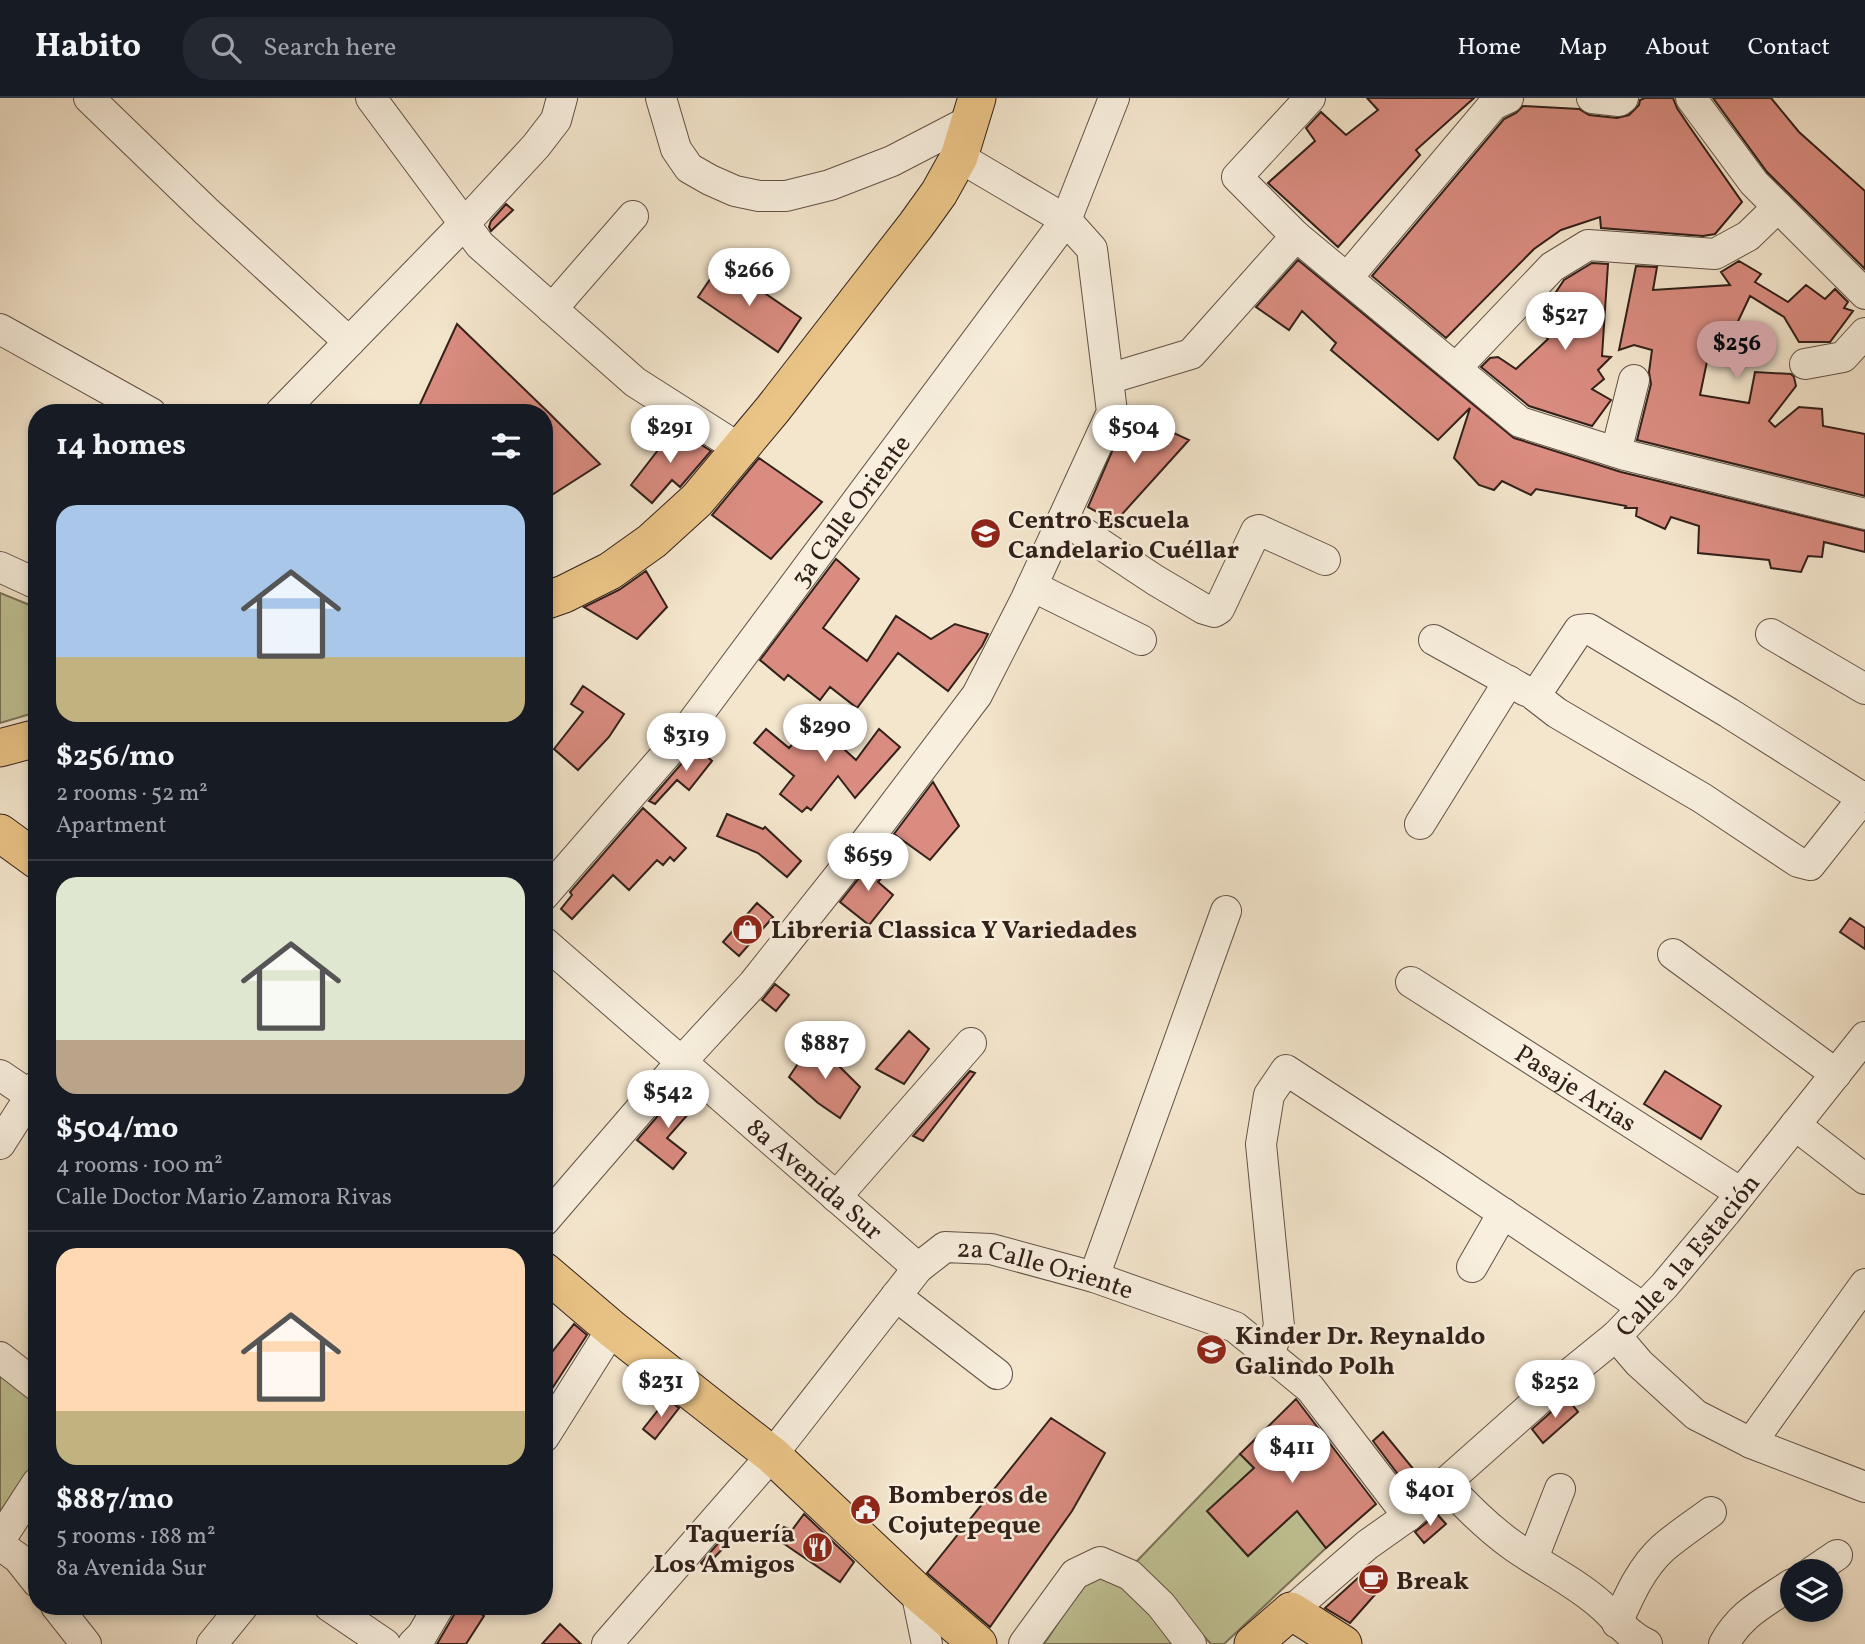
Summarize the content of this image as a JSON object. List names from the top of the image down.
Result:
{
  "streets": {
    "street": [
      "3a Calle Oriente",
      "Pasaje Arias",
      "8a Avenida Sur",
      "Calle a la Estación",
      "2a Calle Oriente"
    ]
  },
  "crossings": [
    ["Pasaje Arias", "Calle a la Estación"],
    ["8a Avenida Sur", "2a Calle Oriente"],
    ["Calle a la Estación", "2a Calle Oriente"]
  ],
  "places": {
    "school or university": ["Centro Escuela Candelario Cuéllar", "Kinder Dr. Reynaldo Galindo Polh"],
    "shop": ["Libreria Classica Y Variedades"],
    "public building": ["Bomberos de Cojutepeque"],
    "restaurant": ["Taquería Los Amigos"],
    "cafe": ["Break"]
  },
  "page": {
    "header": "Habito",
    "search": "Search here",
    "nav": [
      "Home",
      "Map",
      "About",
      "Contact"
    ],
    "price": [
      "$266",
      "$527",
      "$256",
      "$291",
      "$504",
      "$290",
      "$319",
      "$659",
      "$887",
      "$542",
      "$231",
      "$252",
      "$411",
      "$401"
    ],
    "heading": "14 homes",
    "list": [
      {
        "name": "$256/mo",
        "note": "2 rooms · 52 m² · Apartment"
      },
      {
        "name": "$504/mo",
        "note": "4 rooms · 100 m² · Calle Doctor Mario Zamora Rivas"
      },
      {
        "name": "$887/mo",
        "note": "5 rooms · 188 m² · 8a Avenida Sur"
      }
    ]
  }
}
